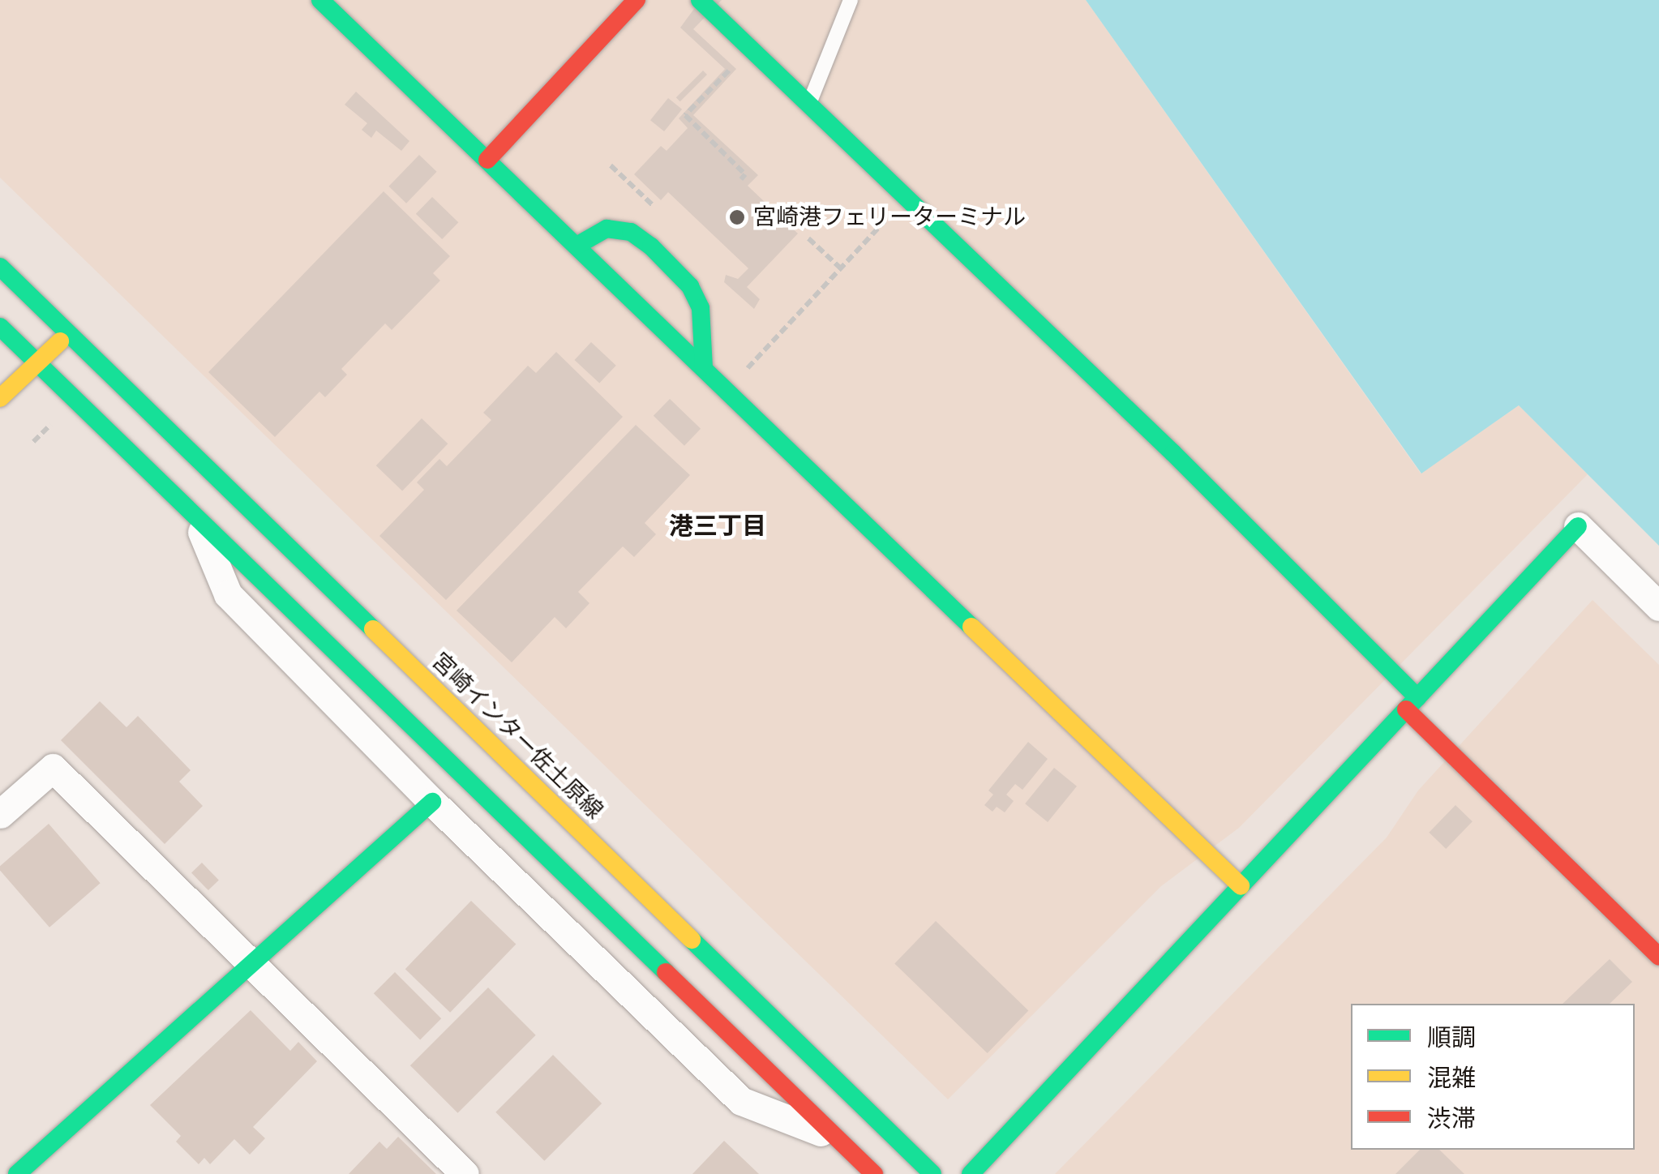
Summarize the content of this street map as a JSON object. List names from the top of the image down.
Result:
{
  "streets": {
    "street": ["宮崎インター佐土原線"]
  },
  "districts": ["港三丁目"],
  "places": ["宮崎港フェリーターミナル"],
  "legend": ["順調", "混雑", "渋滞"]
}
